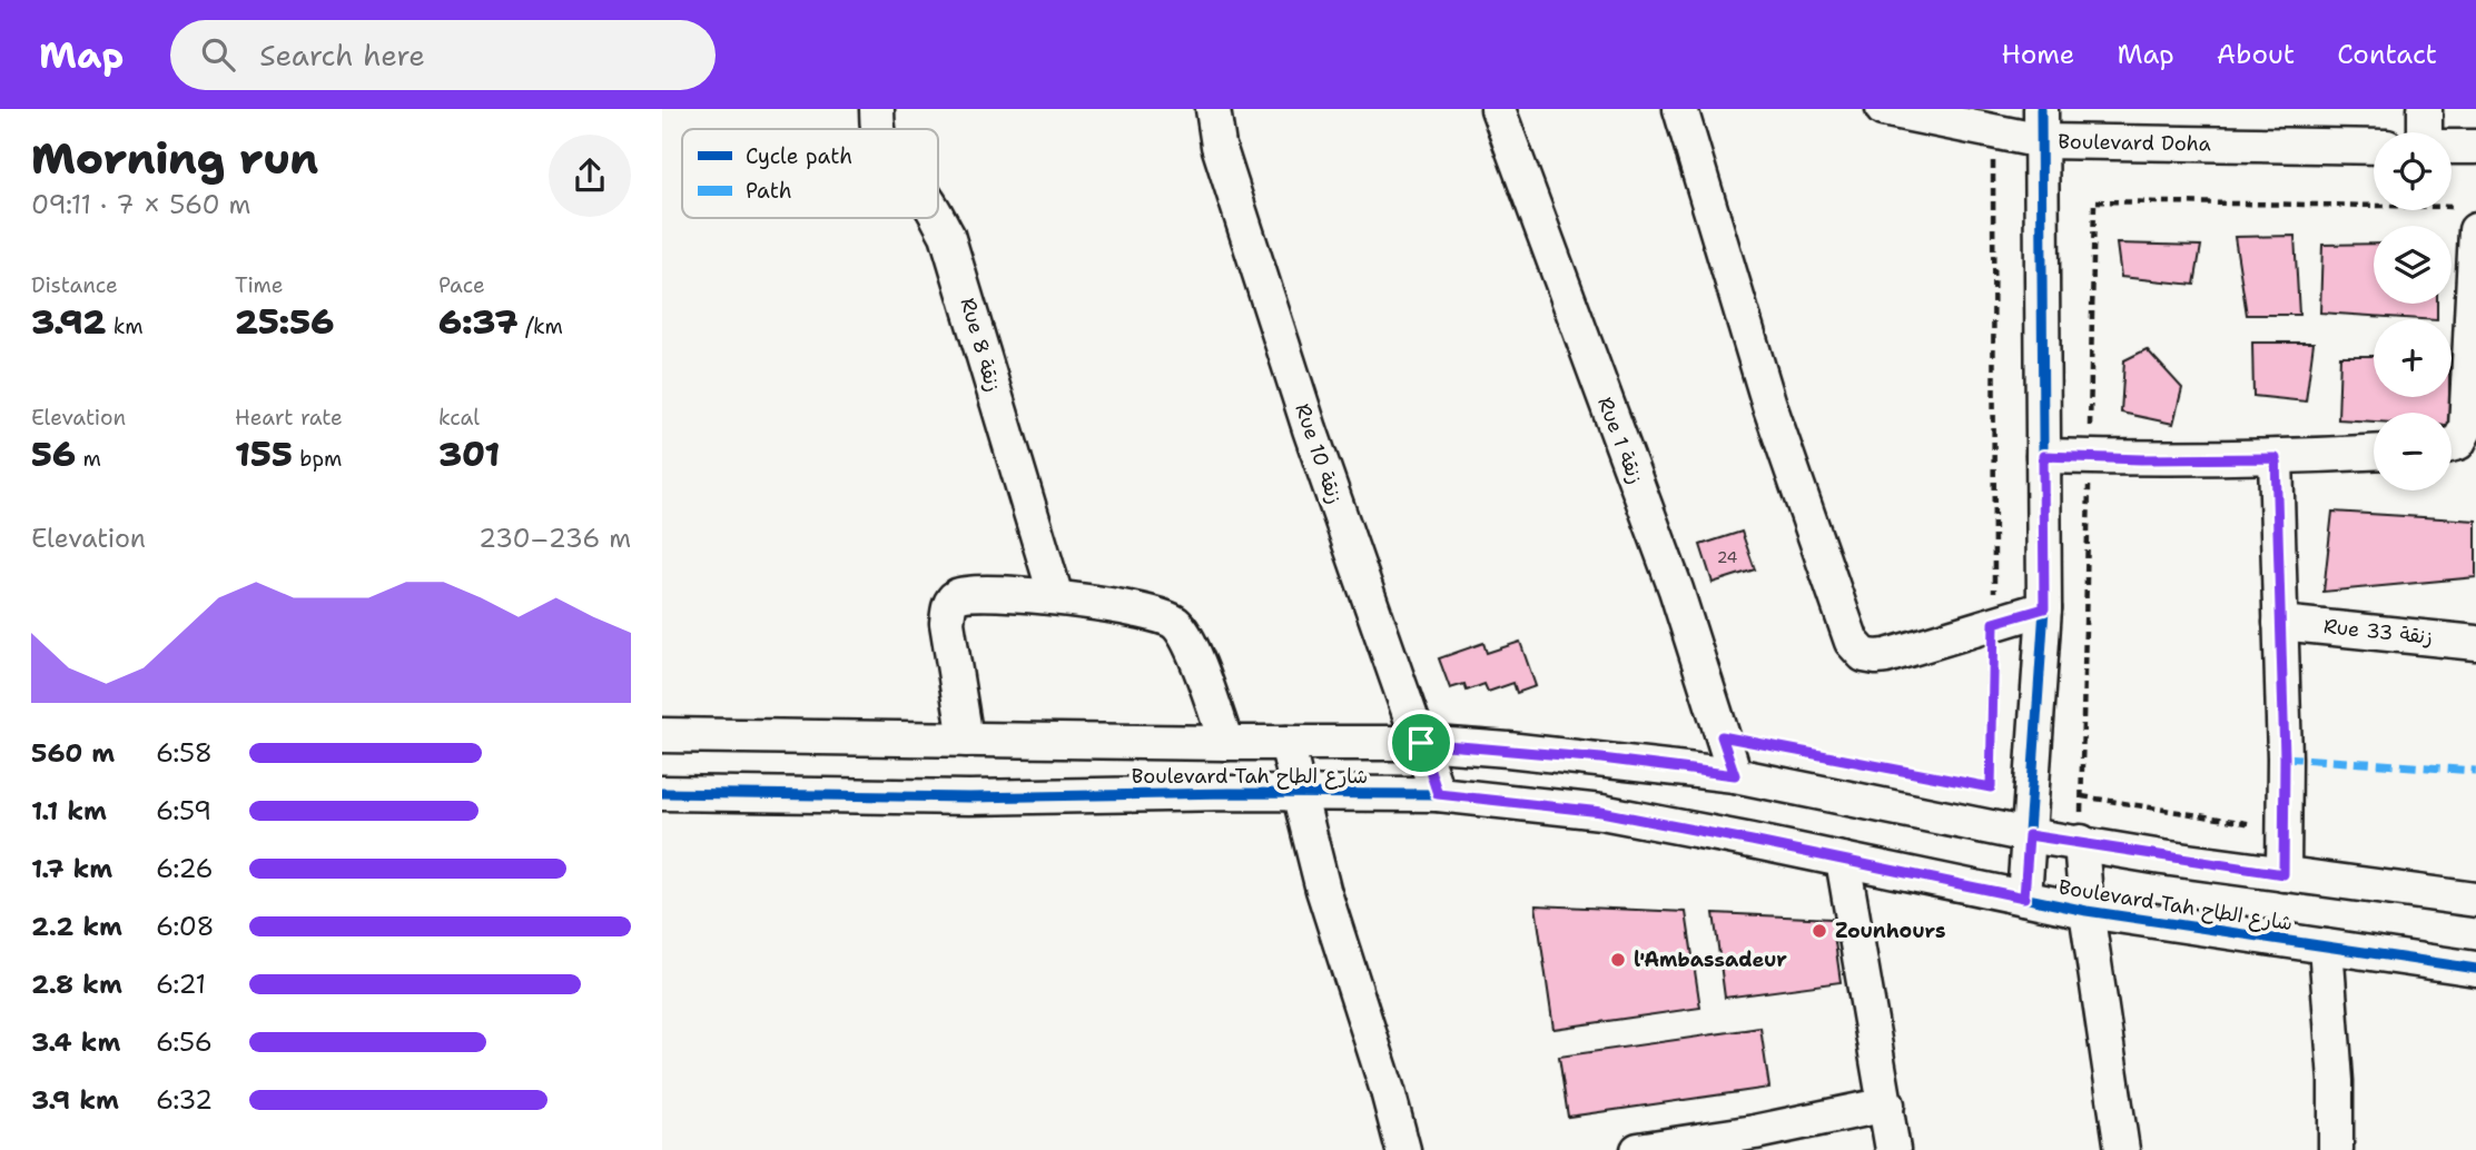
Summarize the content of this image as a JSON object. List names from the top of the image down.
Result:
{
  "streets": {
    "street": [
      "Boulevard Doha",
      "Rue 8 زنقة",
      "Rue 1 زنقة",
      "Rue 10 زنقة",
      "Rue 33 زنقة",
      "Boulevard Tah شارع الطاح"
    ]
  },
  "crossings": [
    ["Rue 1 زنقة", "Boulevard Tah شارع الطاح"],
    ["Rue 10 زنقة", "Boulevard Tah شارع الطاح"]
  ],
  "places": ["Zounhours", "l'Ambassadeur"],
  "house_numbers": ["24"],
  "legend": ["Cycle path", "Path"],
  "page": {
    "header": "Map",
    "search": "Search here",
    "nav": [
      "Home",
      "Map",
      "About",
      "Contact"
    ],
    "heading": ["Morning run", "09:11 · 7 × 560 m"],
    "map_buttons": ["+", "−"],
    "stats": [
      ["Distance", "3.92 km"],
      ["Time", "25:56"],
      ["Pace", "6:37 /km"],
      ["Elevation", "56 m"],
      ["Heart rate", "155 bpm"],
      ["kcal", "301"]
    ],
    "chart": ["Elevation", "230–236 m"],
    "list": [
      {
        "name": "560 m",
        "note": "6:58"
      },
      {
        "name": "1.1 km",
        "note": "6:59"
      },
      {
        "name": "1.7 km",
        "note": "6:26"
      },
      {
        "name": "2.2 km",
        "note": "6:08"
      },
      {
        "name": "2.8 km",
        "note": "6:21"
      },
      {
        "name": "3.4 km",
        "note": "6:56"
      },
      {
        "name": "3.9 km",
        "note": "6:32"
      }
    ]
  }
}
